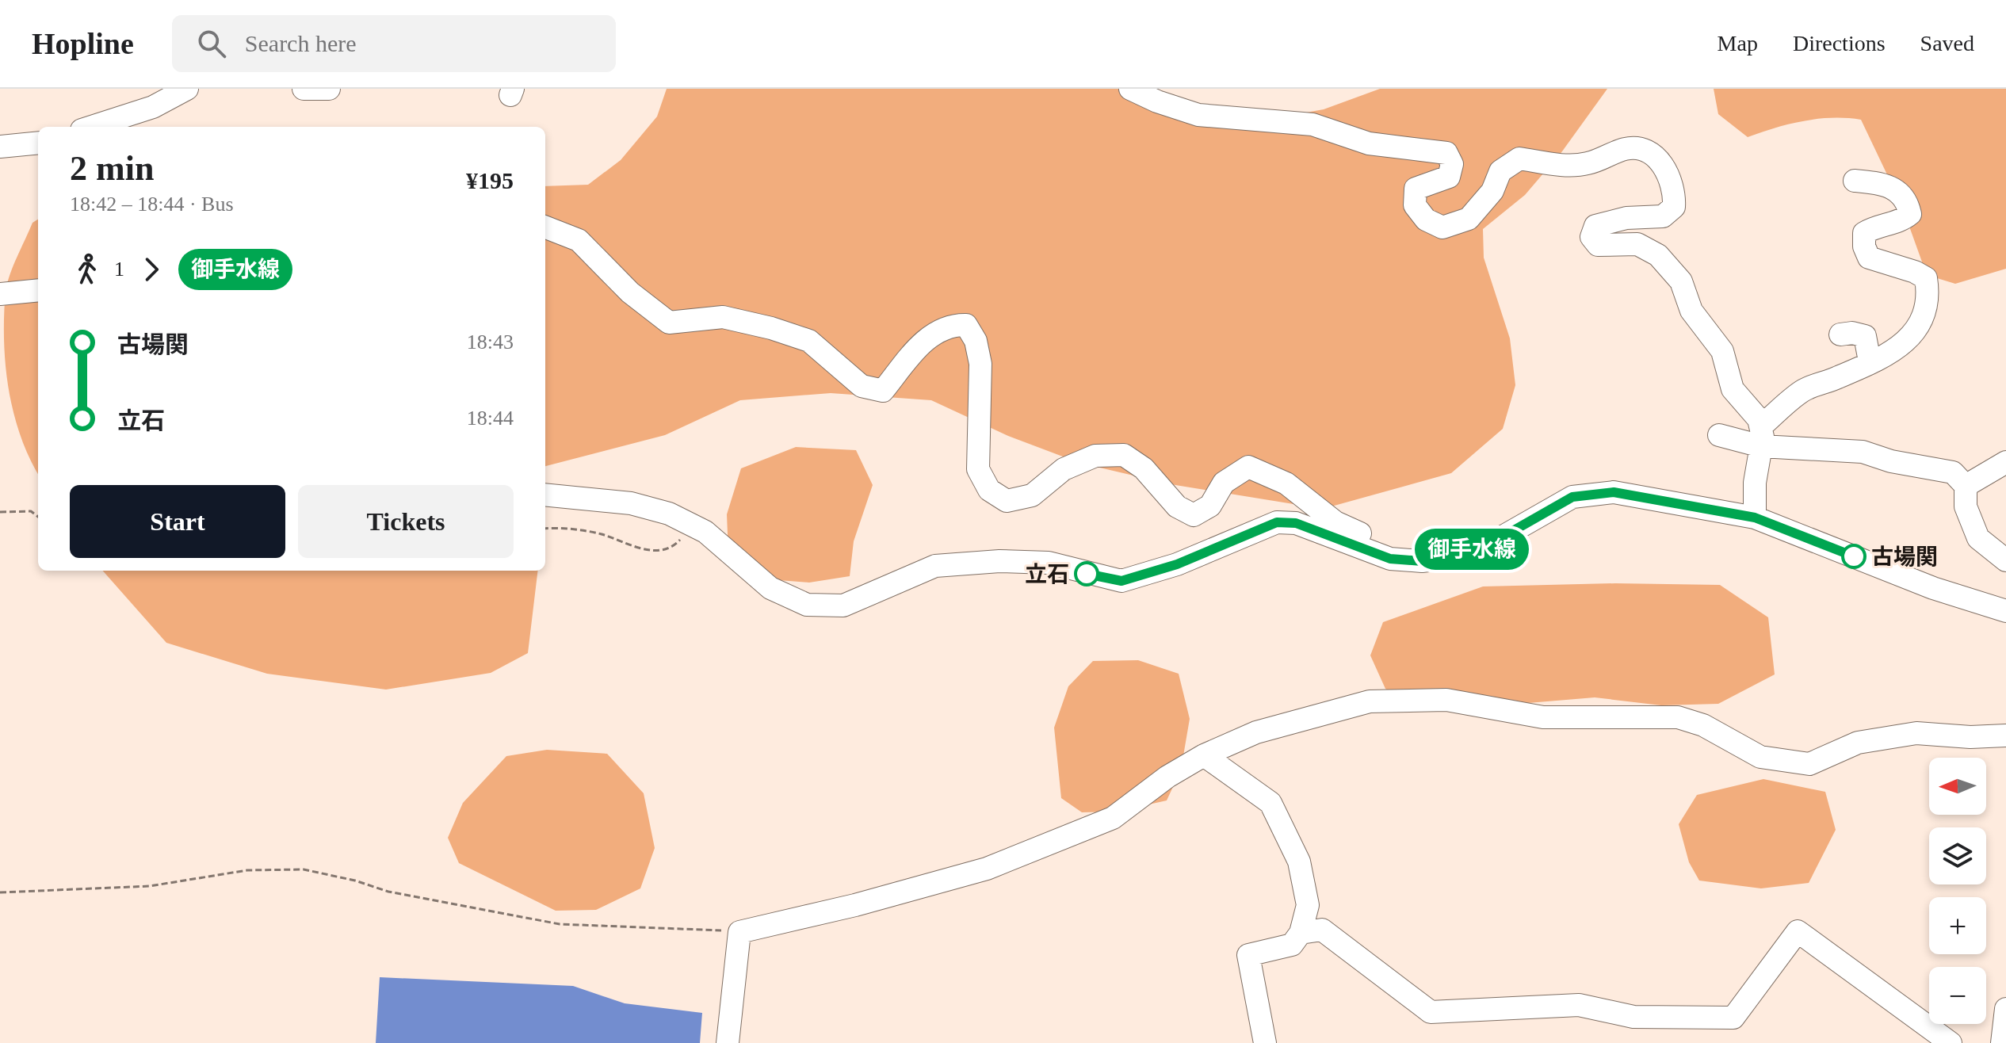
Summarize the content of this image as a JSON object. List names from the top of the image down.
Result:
{
  "places": ["古場関", "立石"],
  "lines": ["bus line 御手水線"],
  "north": "left",
  "page": {
    "header": "Hopline",
    "search": "Search here",
    "nav": ["Map", "Directions", "Saved"],
    "on_map": "御手水線",
    "heading": ["2 min", "18:42 – 18:44 · Bus", "¥195"],
    "legs": ["1", "御手水線"],
    "list": [
      {
        "name": "古場関",
        "value": "18:43"
      },
      {
        "name": "立石",
        "value": "18:44"
      }
    ],
    "buttons": ["Start", "Tickets"],
    "map_buttons": ["+", "−"]
  }
}
